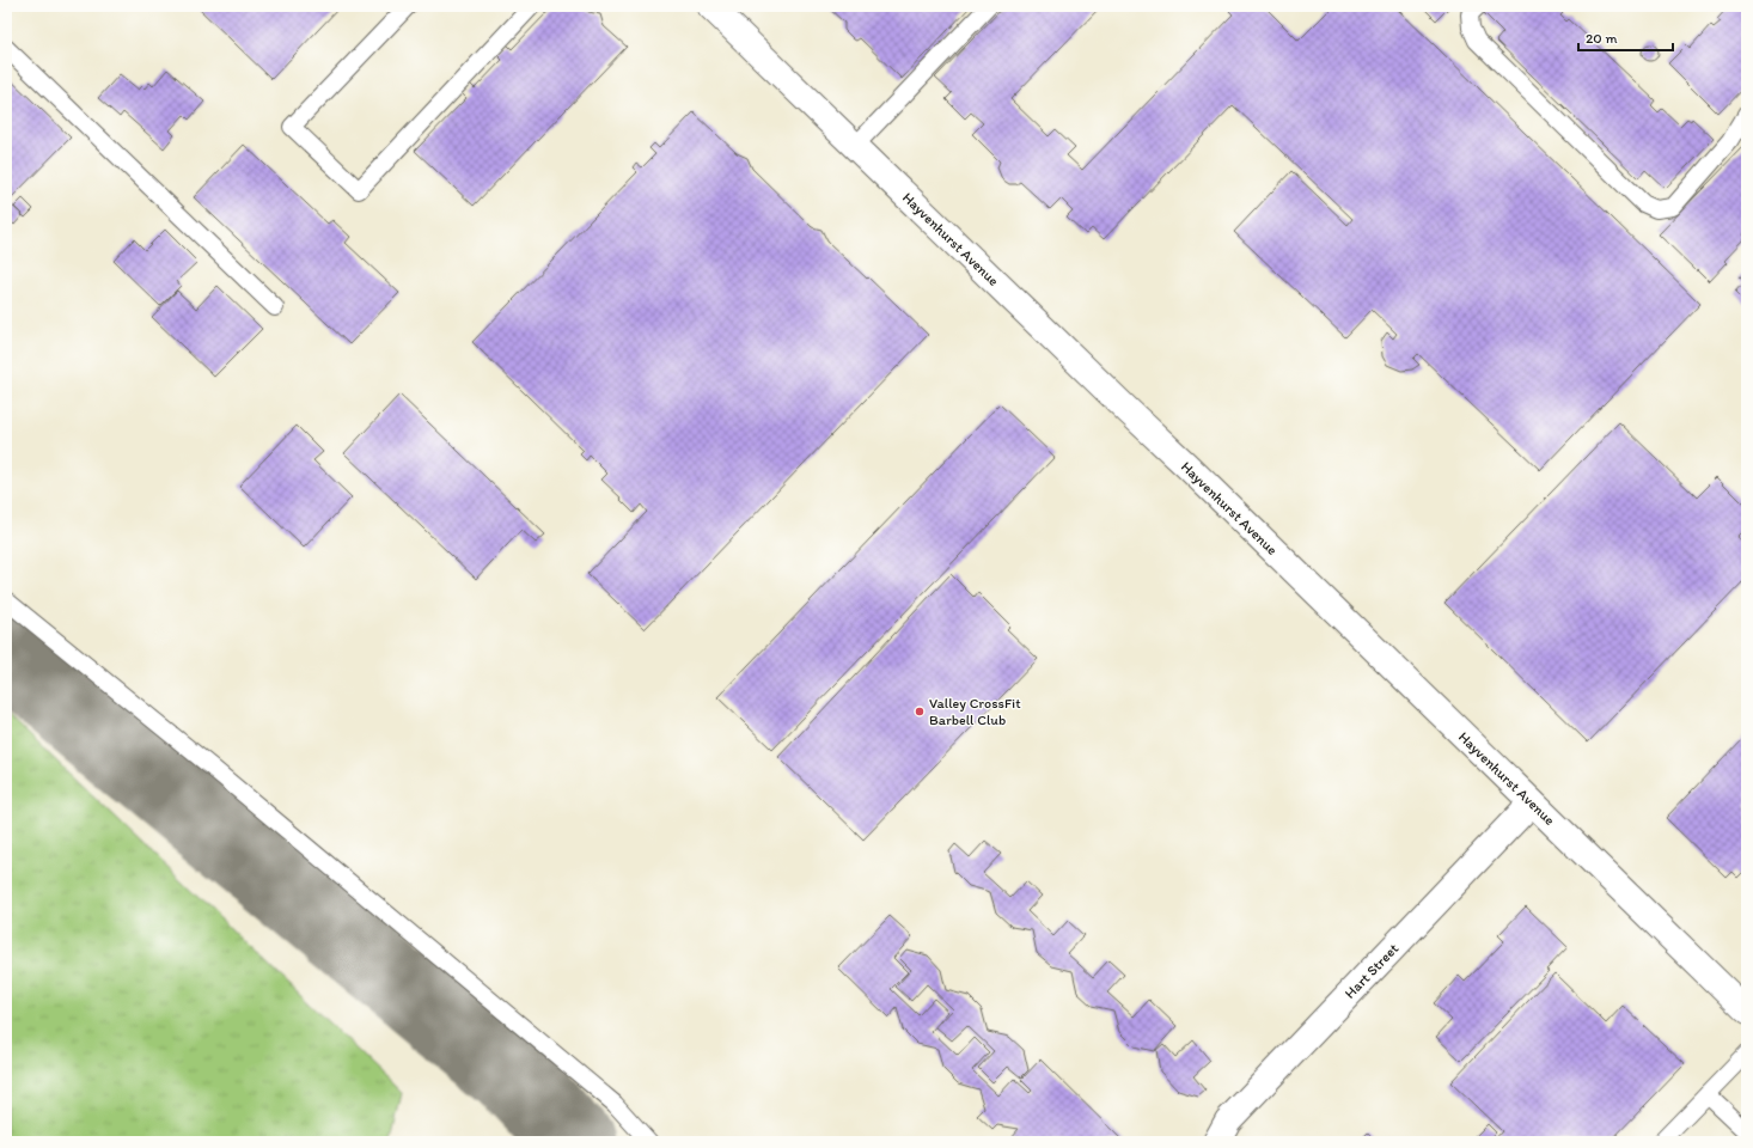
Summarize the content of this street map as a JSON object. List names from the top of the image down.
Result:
{
  "streets": {
    "main road": ["Hayvenhurst Avenue", "Hart Street"]
  },
  "crossings": [
    ["Hayvenhurst Avenue", "Hart Street"]
  ],
  "places": ["Valley CrossFit Barbell Club"],
  "scale_bar": "20 m"
}
